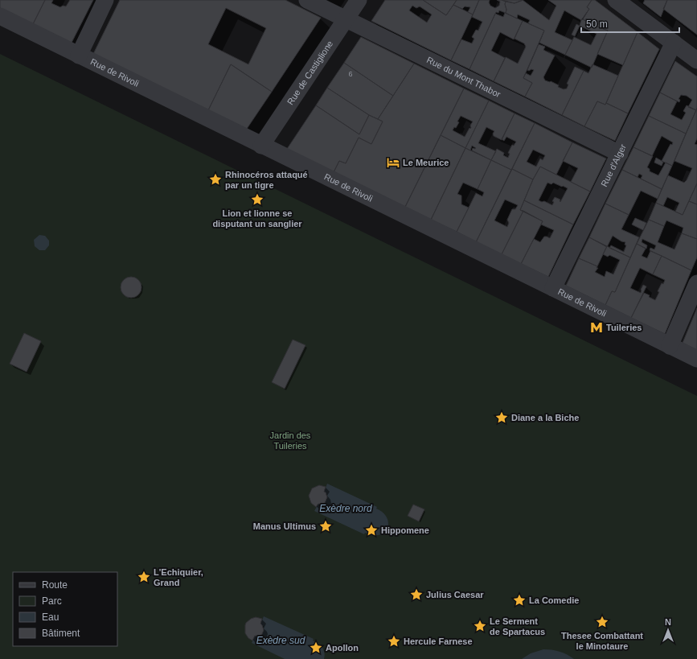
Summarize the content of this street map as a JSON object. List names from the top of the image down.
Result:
{
  "streets": {
    "street": [
      "Rue de Rivoli",
      "Rue de Castiglione",
      "Rue du Mont Thabor",
      "Rue d'Alger"
    ]
  },
  "crossings": [
    ["Rue de Rivoli", "Rue de Castiglione"],
    ["Rue de Rivoli", "Rue d'Alger"],
    ["Rue de Castiglione", "Rue du Mont Thabor"],
    ["Rue du Mont Thabor", "Rue d'Alger"]
  ],
  "water": ["Exèdre nord", "Exèdre sud"],
  "parks": ["Jardin des Tuileries"],
  "places": {
    "hotel": ["Le Meurice"],
    "place": [
      "Rhinocéros attaqué par un tigre",
      "Lion et lionne se disputant un sanglier",
      "Diane a la Biche",
      "Manus Ultimus",
      "Hippomene",
      "L'Echiquier, Grand",
      "Julius Caesar",
      "La Comedie",
      "Thesee Combattant le Minotaure",
      "Le Serment de Spartacus",
      "Hercule Farnese",
      "Apollon"
    ],
    "metro station": ["Tuileries"]
  },
  "house_numbers": ["6"],
  "legend": [
    "Route",
    "Parc",
    "Eau",
    "Bâtiment"
  ],
  "scale_bar": "50 m",
  "north": "top"
}
